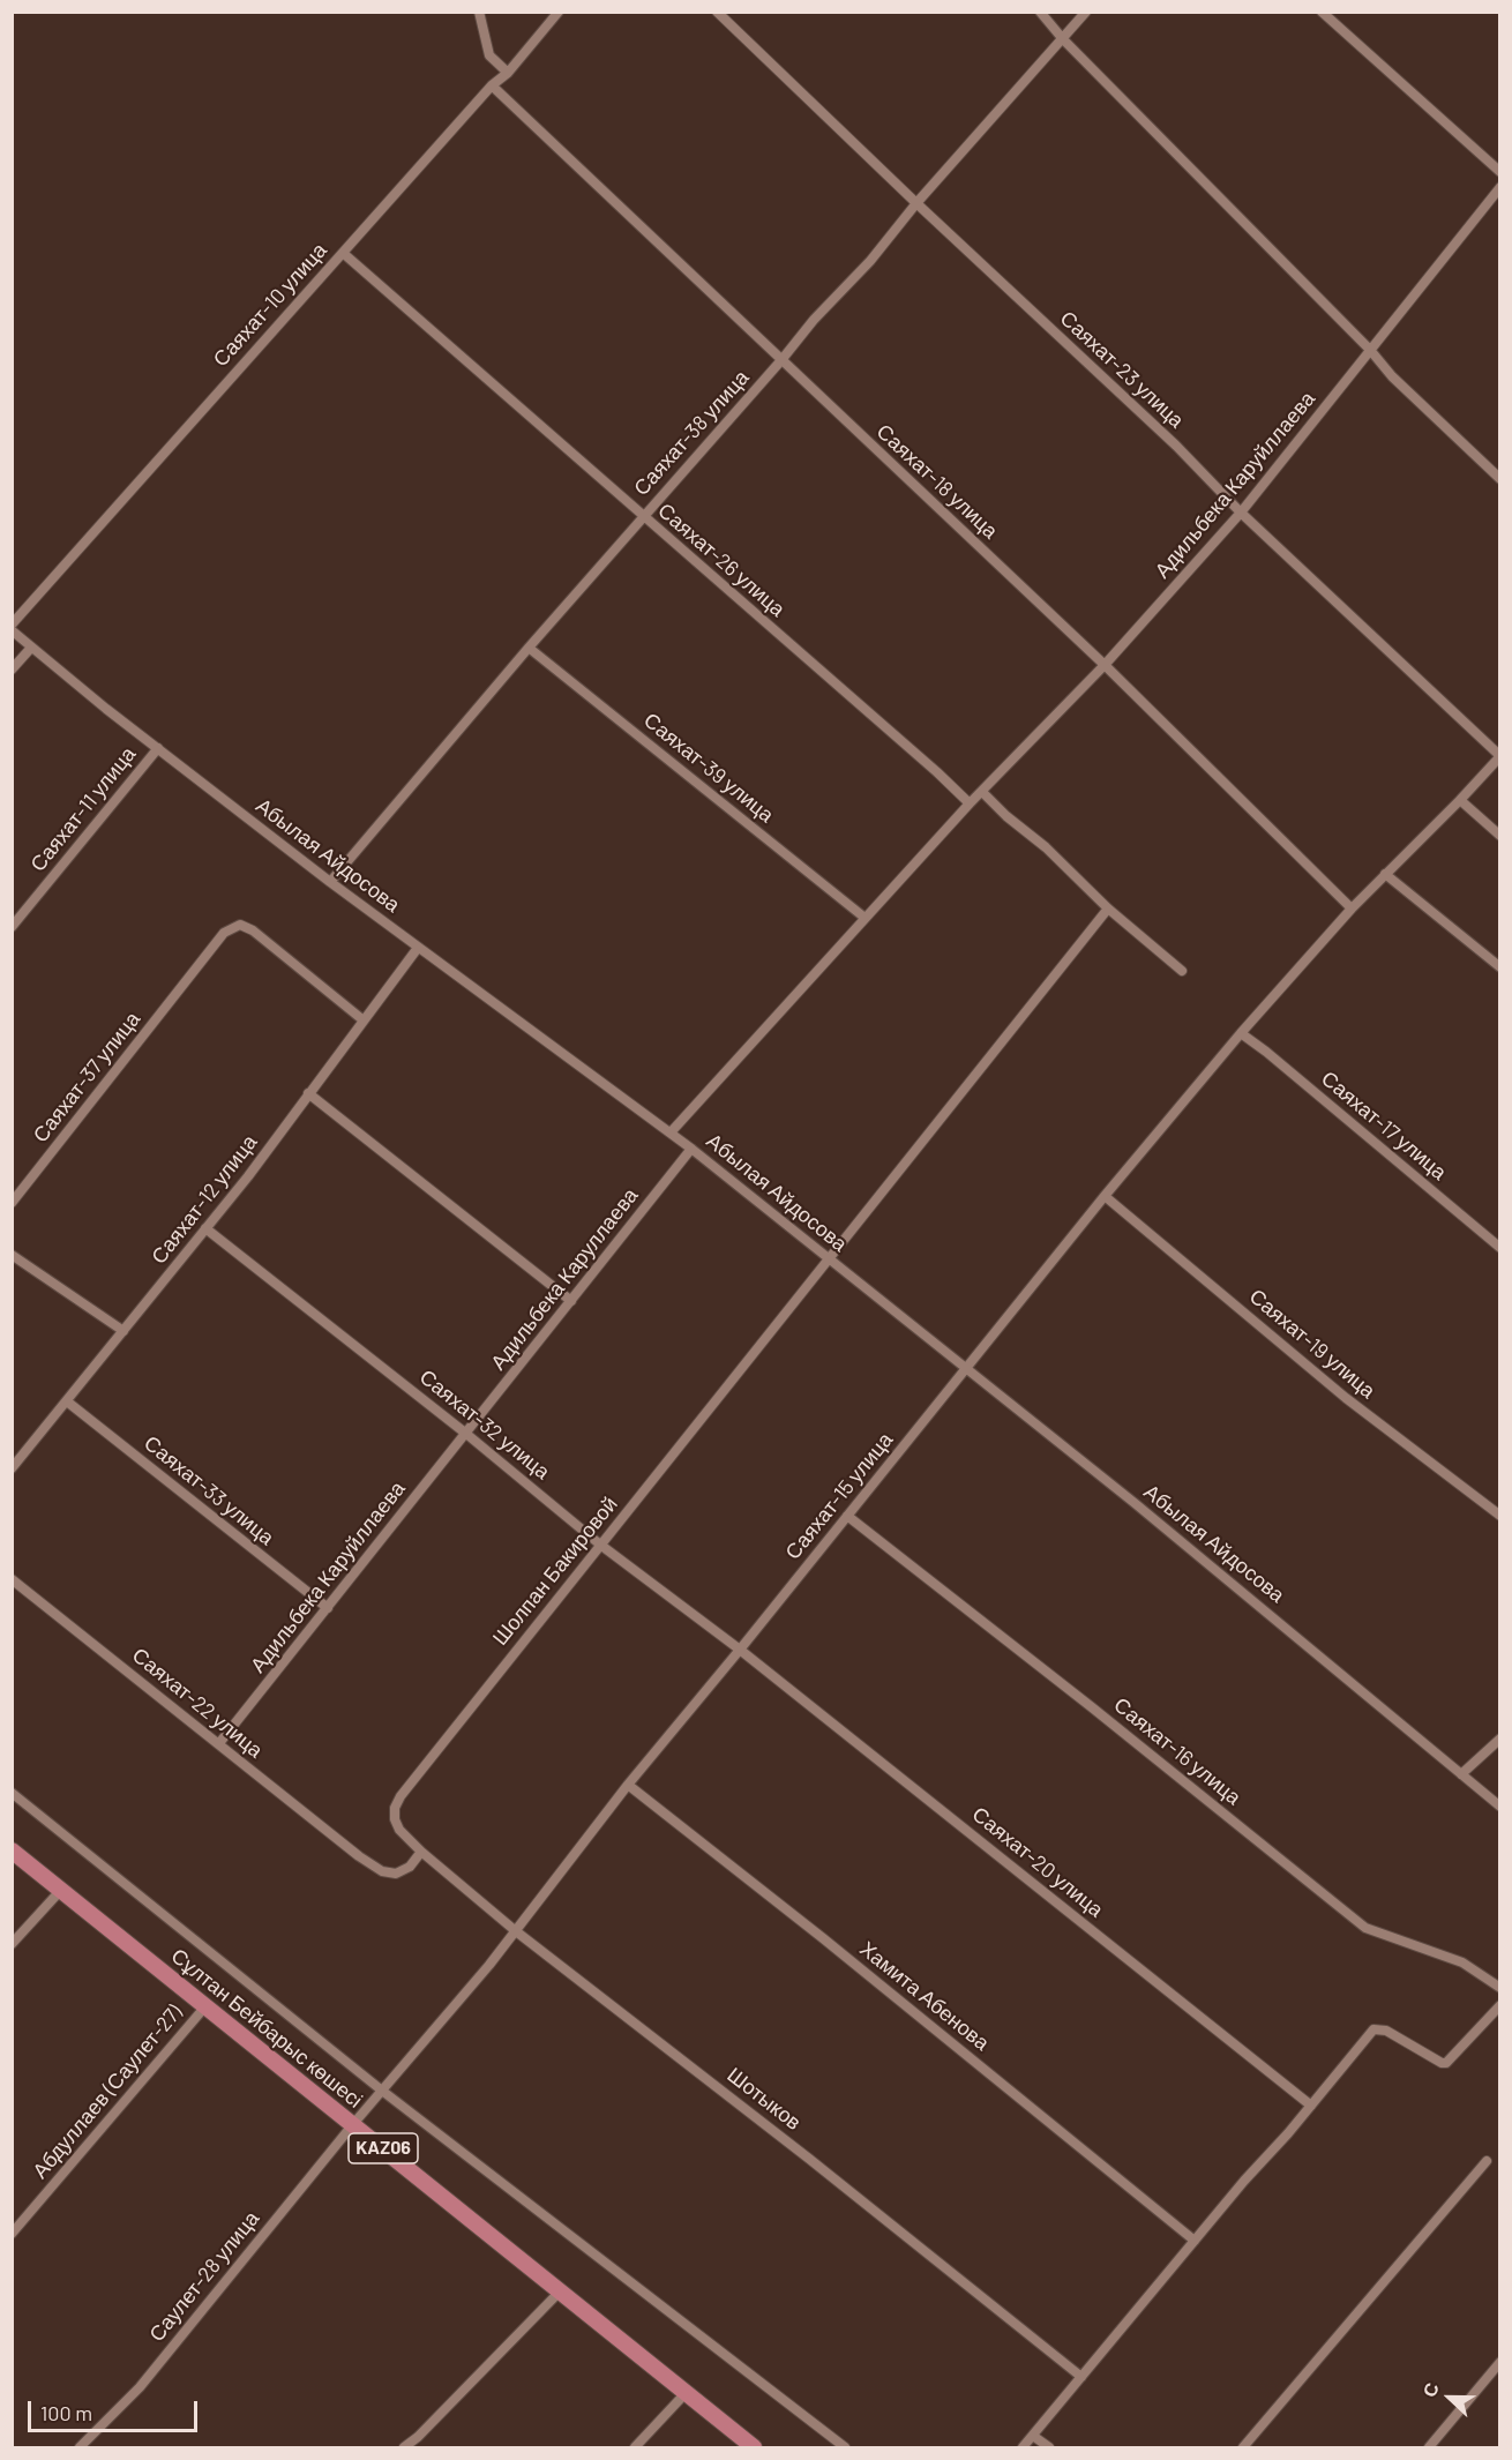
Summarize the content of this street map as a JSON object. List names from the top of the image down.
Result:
{
  "streets": {
    "main road": ["Сұлтан Бейбарыс көшесі", "KAZ06"],
    "street": [
      "Саяхат-10 улица",
      "Саяхат-23 улица",
      "Саяхат-38 улица",
      "Саяхат-18 улица",
      "Адильбека Каруйллаева",
      "Саяхат-26 улица",
      "Саяхат-39 улица",
      "Саяхат-11 улица",
      "Абылая Айдосова",
      "Саяхат-37 улица",
      "Саяхат-17 улица",
      "Саяхат-12 улица",
      "Адильбека Каруллаева",
      "Саяхат-19 улица",
      "Саяхат-32 улица",
      "Саяхат-33 улица",
      "Саяхат-15 улица",
      "Шолпан Бакировой",
      "Саяхат-22 улица",
      "Саяхат-16 улица",
      "Саяхат-20 улица",
      "Хамита Абенова",
      "Абдуллаев (Саулет-27)",
      "Шотыков",
      "Саулет-28 улица"
    ]
  },
  "crossings": [
    ["Саяхат-10 улица", "Саяхат-18 улица"],
    ["Саяхат-10 улица", "Саяхат-26 улица"],
    ["Саяхат-23 улица", "Саяхат-38 улица"],
    ["Саяхат-23 улица", "Адильбека Каруйллаева"],
    ["Саяхат-23 улица", "Саяхат-15 улица"],
    ["Саяхат-38 улица", "Саяхат-18 улица"],
    ["Саяхат-38 улица", "Саяхат-26 улица"],
    ["Саяхат-38 улица", "Саяхат-39 улица"],
    ["Саяхат-38 улица", "Абылая Айдосова"],
    ["Саяхат-18 улица", "Адильбека Каруйллаева"],
    ["Саяхат-18 улица", "Саяхат-15 улица"],
    ["Адильбека Каруйллаева", "Адильбека Каруллаева"],
    ["Адильбека Каруйллаева", "Саяхат-32 улица"],
    ["Адильбека Каруйллаева", "Саяхат-33 улица"],
    ["Адильбека Каруйллаева", "Саяхат-22 улица"],
    ["Саяхат-11 улица", "Абылая Айдосова"],
    ["Абылая Айдосова", "Саяхат-12 улица"],
    ["Абылая Айдосова", "Адильбека Каруллаева"],
    ["Абылая Айдосова", "Саяхат-15 улица"],
    ["Абылая Айдосова", "Шолпан Бакировой"],
    ["Саяхат-37 улица", "Саяхат-12 улица"],
    ["Саяхат-17 улица", "Саяхат-15 улица"],
    ["Саяхат-12 улица", "Саяхат-32 улица"],
    ["Саяхат-12 улица", "Саяхат-33 улица"],
    ["Адильбека Каруллаева", "Саяхат-32 улица"],
    ["Саяхат-19 улица", "Саяхат-15 улица"],
    ["Саяхат-32 улица", "Саяхат-15 улица"],
    ["Саяхат-32 улица", "Шолпан Бакировой"],
    ["Саяхат-32 улица", "Саяхат-20 улица"],
    ["Саяхат-15 улица", "Саяхат-16 улица"],
    ["Саяхат-15 улица", "Саяхат-20 улица"],
    ["Саяхат-15 улица", "Хамита Абенова"],
    ["Саяхат-15 улица", "Шотыков"],
    ["Саяхат-15 улица", "Саулет-28 улица"],
    ["Шолпан Бакировой", "Саяхат-22 улица"],
    ["Шолпан Бакировой", "Шотыков"],
    ["Саяхат-22 улица", "Шотыков"],
    ["Сұлтан Бейбарыс көшесі", "Абдуллаев (Саулет-27)"],
    ["Сұлтан Бейбарыс көшесі", "Саулет-28 улица"],
    ["Шотыков", "Саулет-28 улица"]
  ],
  "scale_bar": "100 m",
  "north": "left"
}
